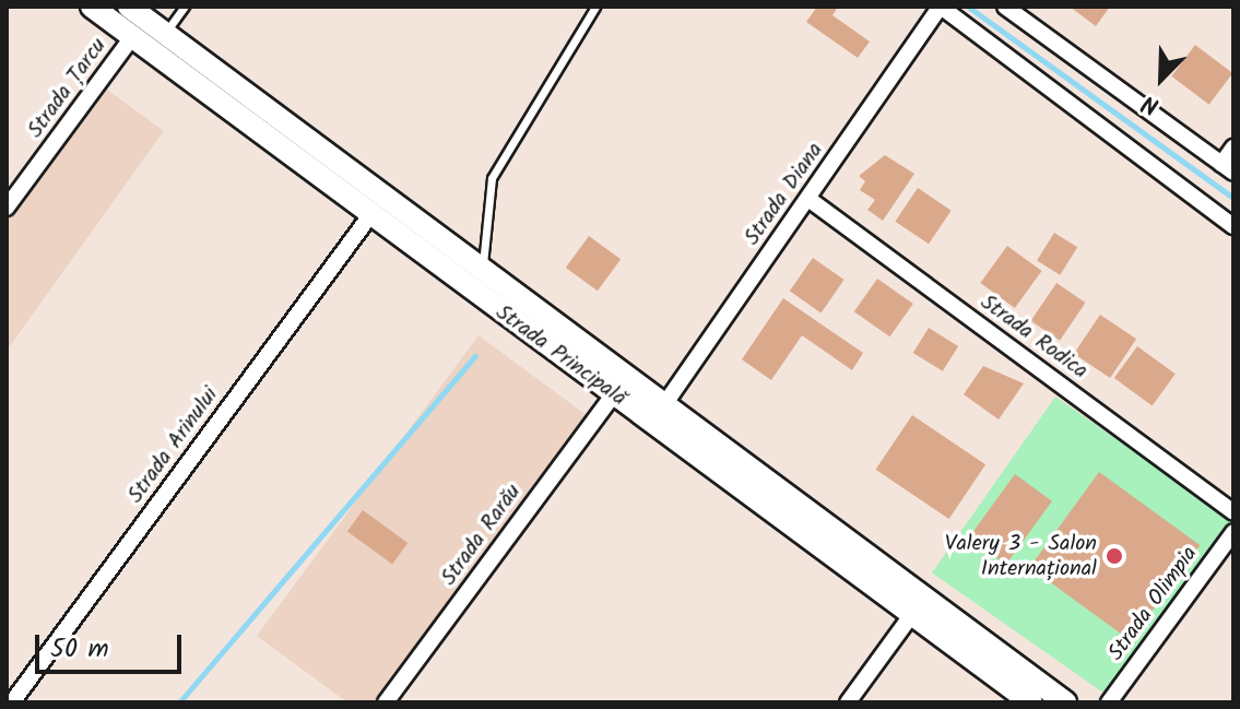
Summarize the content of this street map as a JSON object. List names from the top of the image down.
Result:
{
  "streets": {
    "main road": ["Strada Principală"],
    "street": [
      "Strada Țarcu",
      "Strada Diana",
      "Strada Rodica",
      "Strada Arinului",
      "Strada Rarău",
      "Strada Olimpia"
    ]
  },
  "crossings": [
    ["Strada Țarcu", "Strada Principală"],
    ["Strada Diana", "Strada Rodica"],
    ["Strada Diana", "Strada Principală"],
    ["Strada Principală", "Strada Arinului"],
    ["Strada Principală", "Strada Rarău"]
  ],
  "places": ["Valery 3 - Salon Internațional"],
  "scale_bar": "50 m",
  "north": "bottom left"
}
